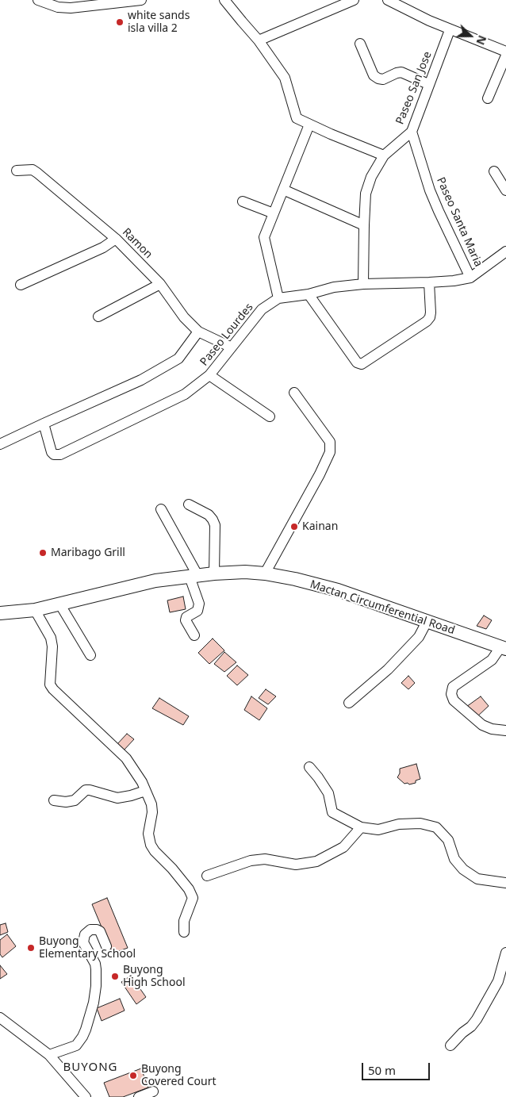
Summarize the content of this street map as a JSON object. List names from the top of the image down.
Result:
{
  "streets": {
    "main road": ["Mactan Circumferential Road"],
    "street": [
      "Paseo San Jose",
      "Paseo Santa Maria",
      "Ramon",
      "Paseo Lourdes"
    ]
  },
  "crossings": [
    ["Paseo San Jose", "Paseo Santa Maria"],
    ["Paseo San Jose", "Paseo Lourdes"],
    ["Paseo Santa Maria", "Paseo Lourdes"],
    ["Ramon", "Paseo Lourdes"]
  ],
  "districts": ["BUYONG"],
  "places": [
    "white sands isla villa 2",
    "Kainan",
    "Maribago Grill",
    "Buyong Elementary School",
    "Buyong High School",
    "Buyong Covered Court"
  ],
  "scale_bar": "50 m",
  "north": "right"
}
